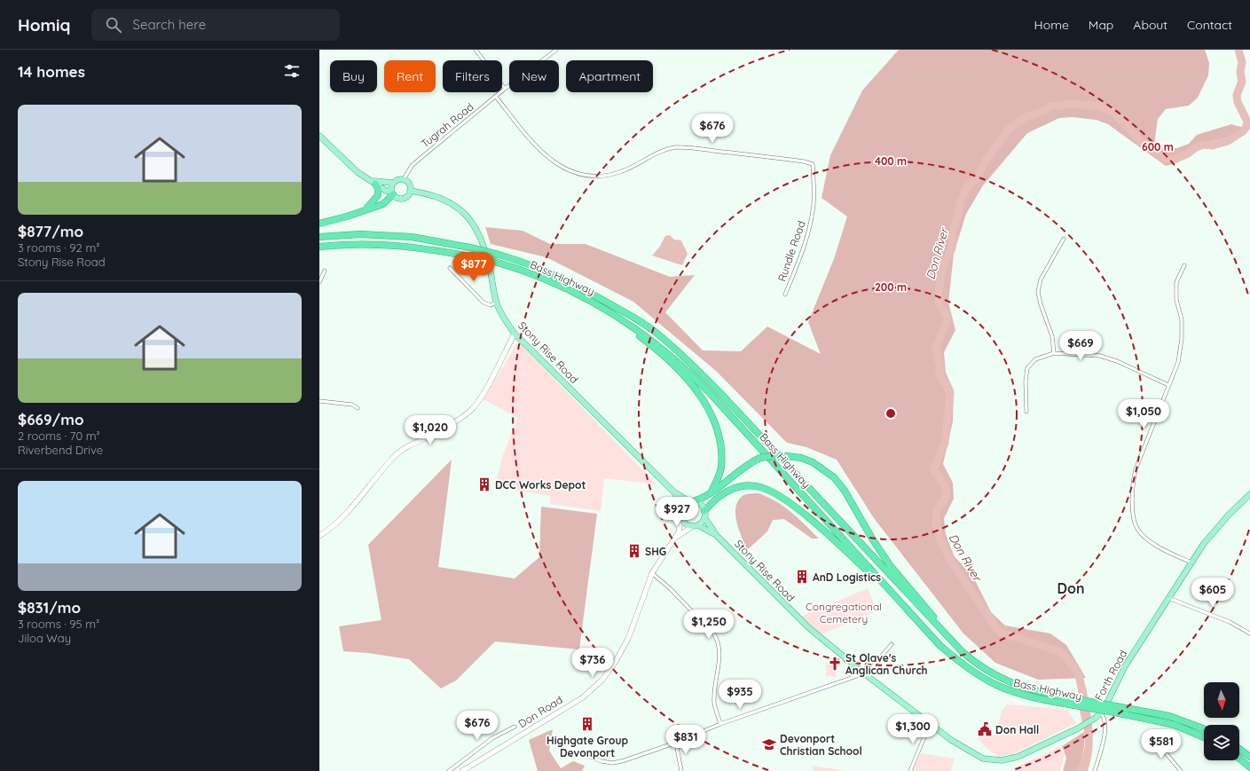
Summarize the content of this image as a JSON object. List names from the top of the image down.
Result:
{
  "streets": {
    "highway": ["Bass Highway"],
    "main road": ["Stony Rise Road", "Forth Road", "Don Road"],
    "street": ["Tugrah Road", "Rundle Road"]
  },
  "crossings": [
    ["Tugrah Road", "Rundle Road"],
    ["Tugrah Road", "Stony Rise Road"],
    ["Stony Rise Road", "Forth Road"],
    ["Stony Rise Road", "Don Road"]
  ],
  "districts": ["Don"],
  "water": ["Don River"],
  "parks": ["Congregational Cemetery"],
  "places": {
    "building": [
      "DCC Works Depot",
      "SHG",
      "AnD Logistics",
      "Highgate Group Devonport"
    ],
    "church": ["St Olave's Anglican Church"],
    "public building": ["Don Hall"],
    "school or university": ["Devonport Christian School"]
  },
  "north": "bottom",
  "page": {
    "header": "Homiq",
    "search": "Search here",
    "nav": [
      "Home",
      "Map",
      "About",
      "Contact"
    ],
    "heading": "14 homes",
    "chip": [
      "Buy",
      "Rent",
      "Filters",
      "New",
      "Apartment"
    ],
    "list": [
      {
        "name": "$877/mo",
        "note": "3 rooms · 92 m² · Stony Rise Road"
      },
      {
        "name": "$669/mo",
        "note": "2 rooms · 70 m² · Riverbend Drive"
      },
      {
        "name": "$831/mo",
        "note": "3 rooms · 95 m² · Jiloa Way"
      }
    ],
    "price": [
      "$676",
      "$877",
      "$669",
      "$1,050",
      "$1,020",
      "$927",
      "$605",
      "$1,250",
      "$736",
      "$935",
      "$676",
      "$1,300",
      "$831",
      "$581"
    ]
  },
  "rings": ["600 m", "400 m", "200 m"]
}
